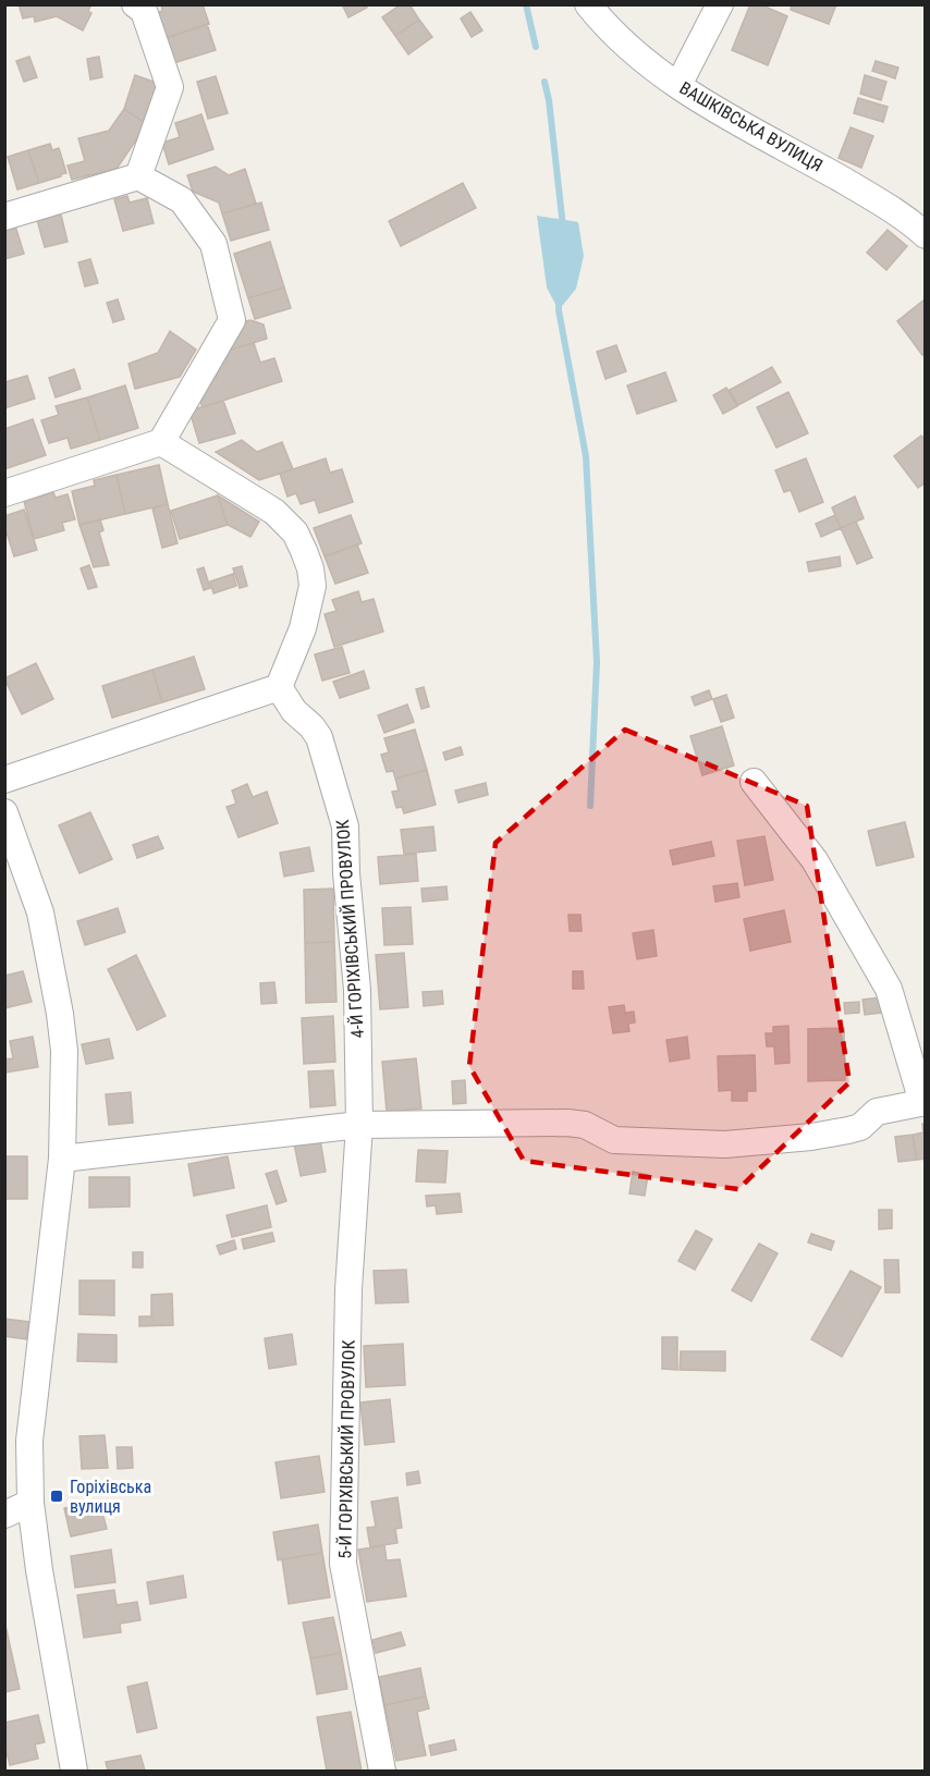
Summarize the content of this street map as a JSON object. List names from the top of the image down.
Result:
{
  "streets": {
    "street": ["ВАШКІВСЬКА ВУЛИЦЯ", "4-Й ГОРІХІВСЬКИЙ ПРОВУЛОК", "5-Й ГОРІХІВСЬКИЙ ПРОВУЛОК"]
  },
  "crossings": [
    ["4-Й ГОРІХІВСЬКИЙ ПРОВУЛОК", "5-Й ГОРІХІВСЬКИЙ ПРОВУЛОК"]
  ],
  "places": {
    "transit": ["Горіхівська вулиця"]
  }
}
